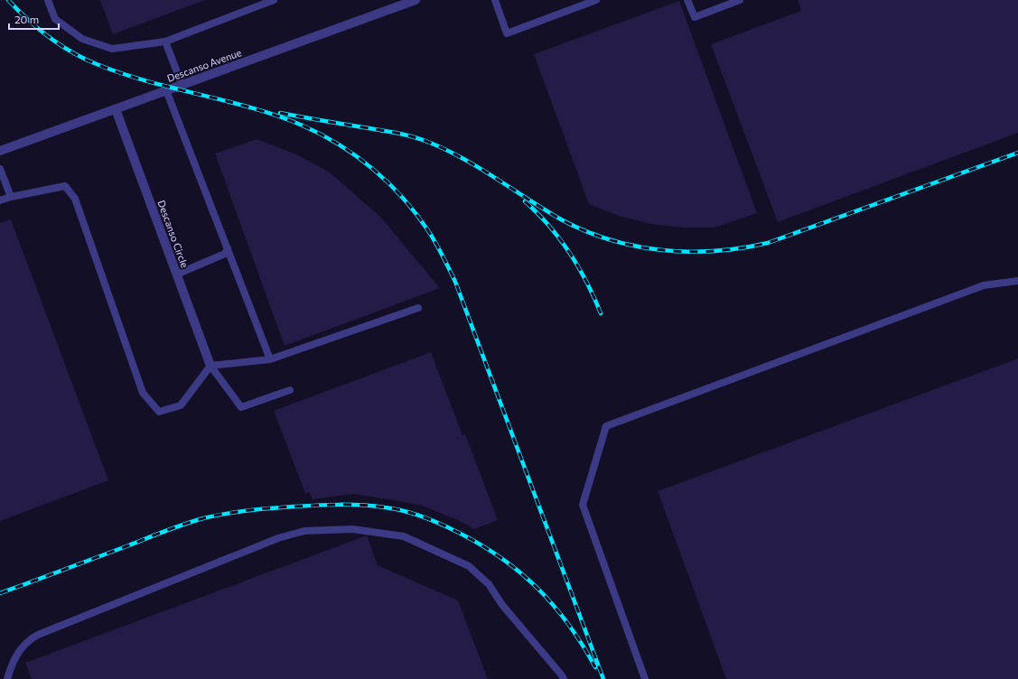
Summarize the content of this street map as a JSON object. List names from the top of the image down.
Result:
{
  "streets": {
    "street": ["Descanso Avenue", "Descanso Circle"]
  },
  "crossings": [
    ["Descanso Avenue", "Descanso Circle"]
  ],
  "scale_bar": "20 m"
}
